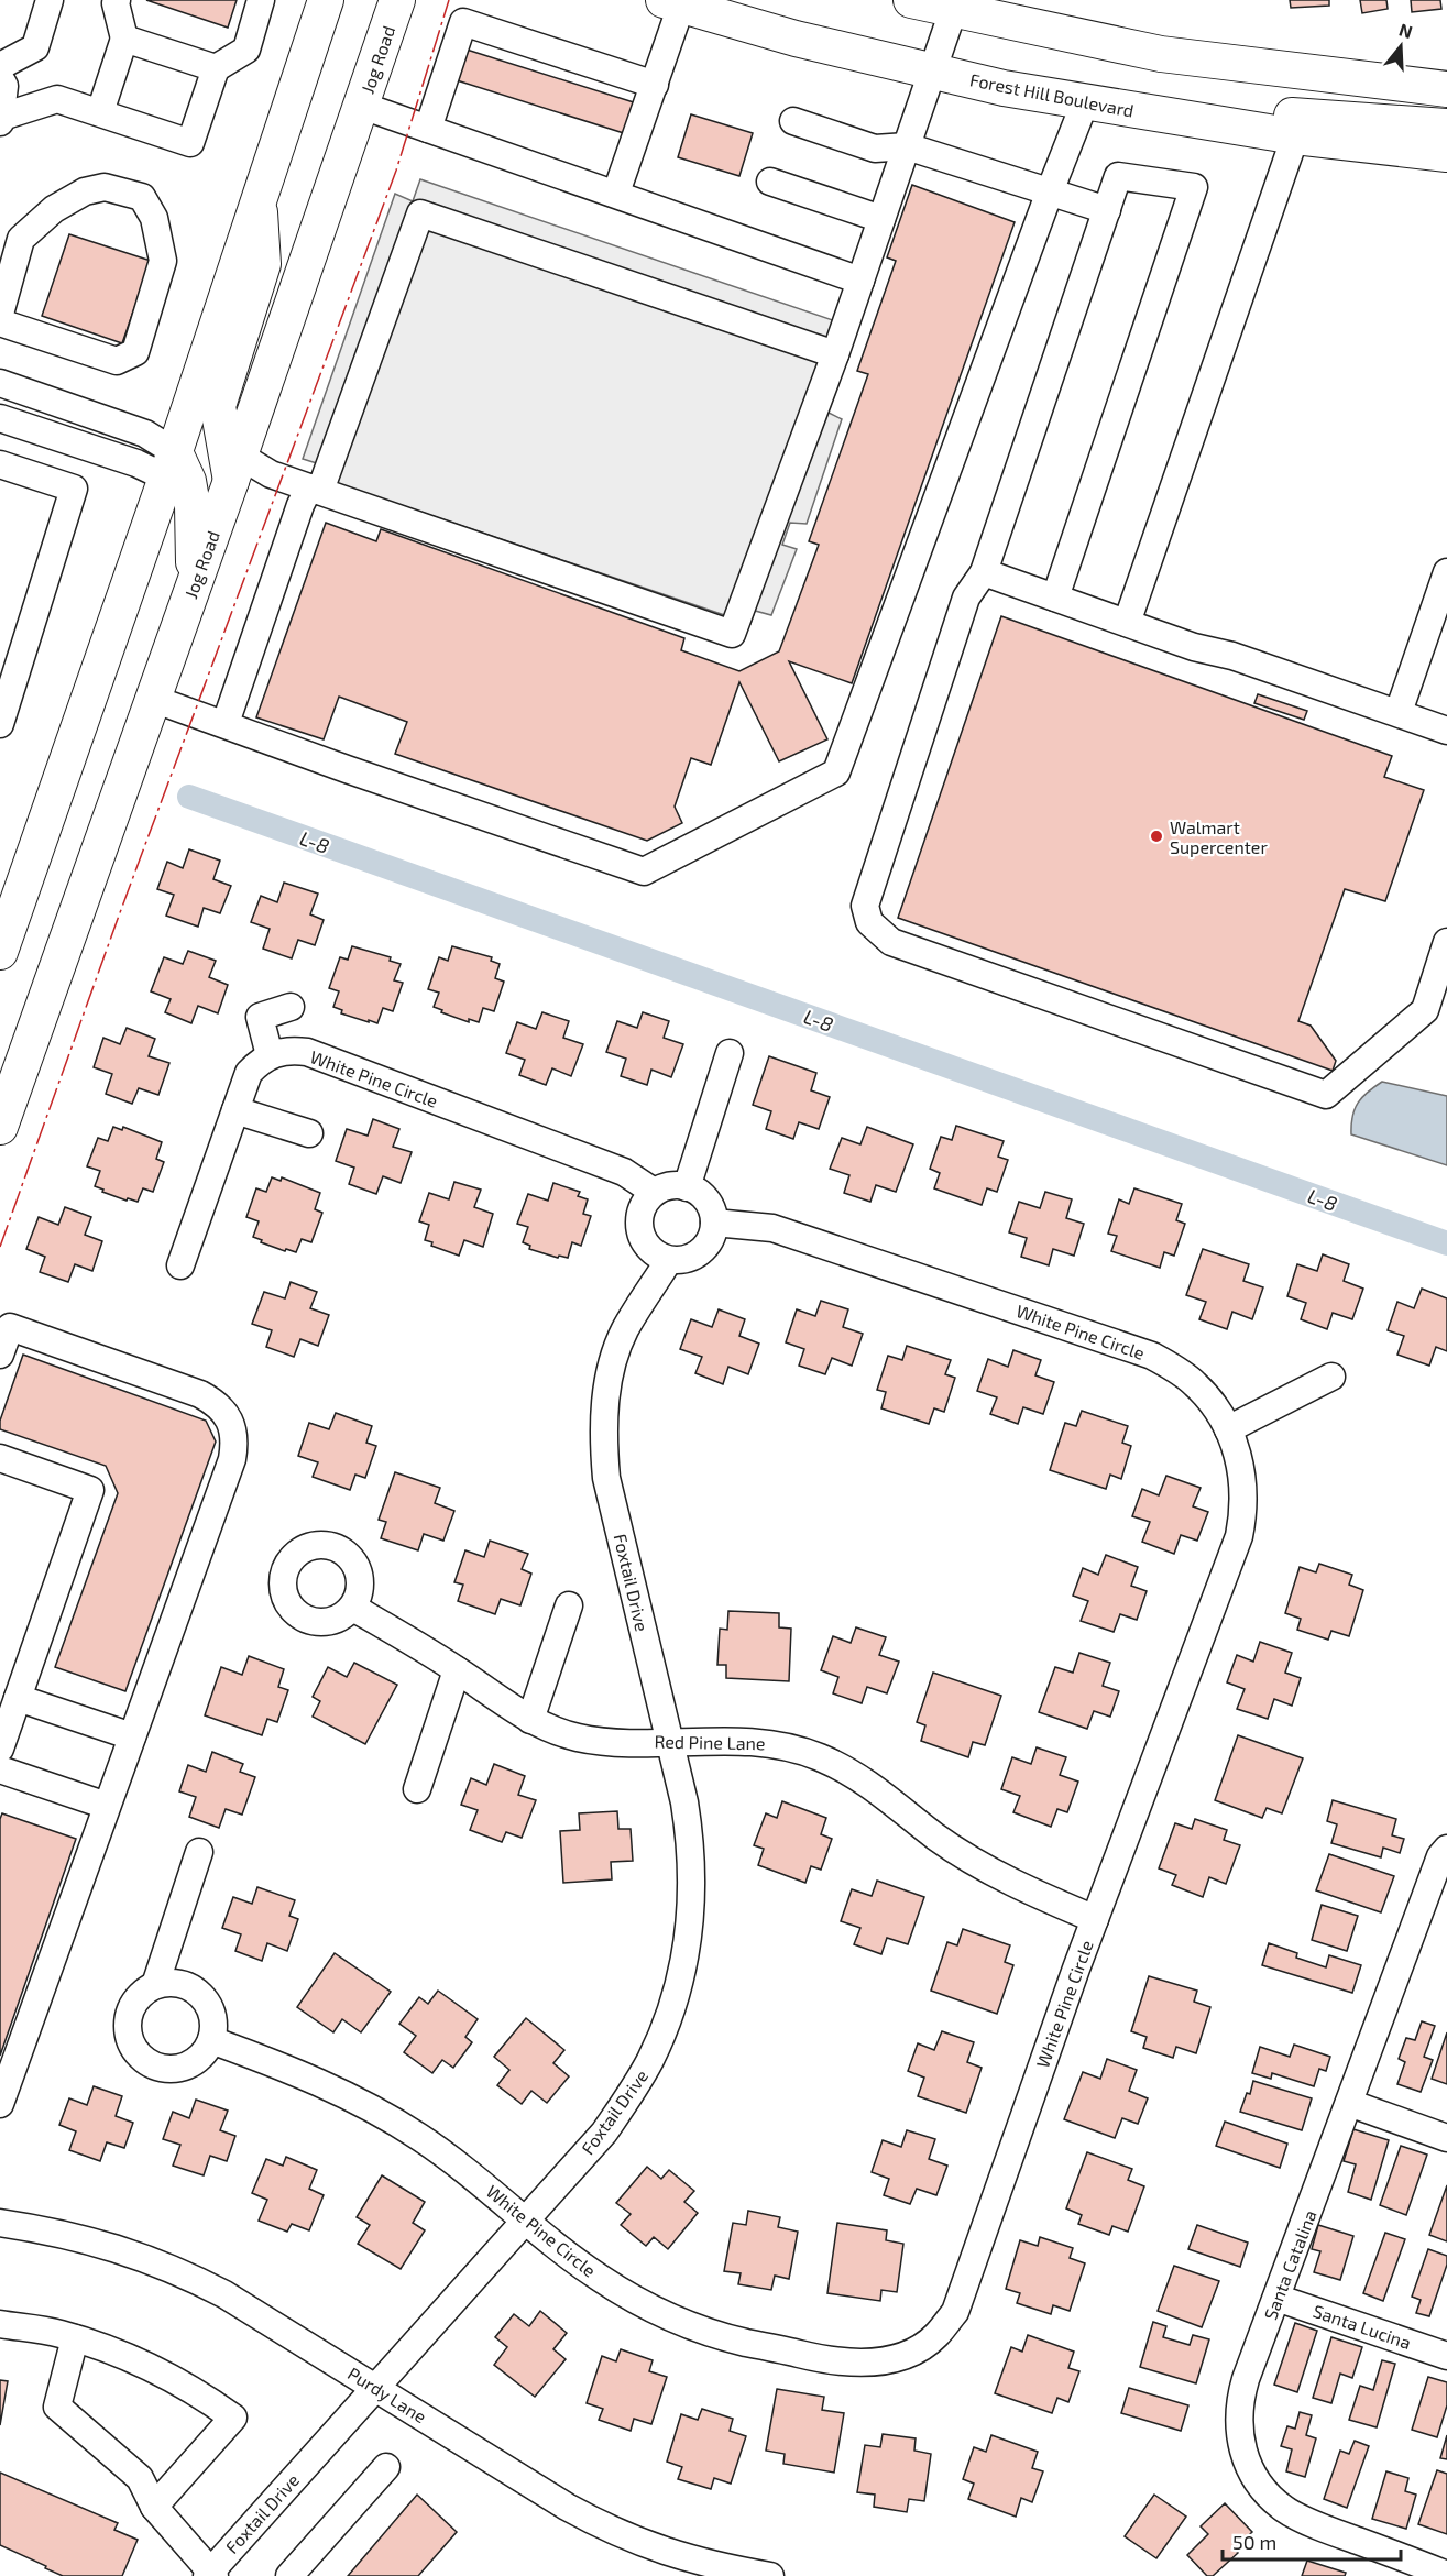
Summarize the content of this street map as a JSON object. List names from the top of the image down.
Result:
{
  "streets": {
    "main road": ["Jog Road", "Forest Hill Boulevard"],
    "street": [
      "White Pine Circle",
      "Foxtail Drive",
      "Red Pine Lane",
      "Santa Catalina",
      "Santa Lucina",
      "Purdy Lane"
    ]
  },
  "crossings": [
    ["White Pine Circle", "Foxtail Drive"],
    ["White Pine Circle", "Red Pine Lane"],
    ["Foxtail Drive", "Red Pine Lane"],
    ["Foxtail Drive", "Purdy Lane"],
    ["Santa Catalina", "Santa Lucina"]
  ],
  "water": ["L-8"],
  "places": ["Walmart Supercenter"],
  "scale_bar": "50 m",
  "north": "top"
}
